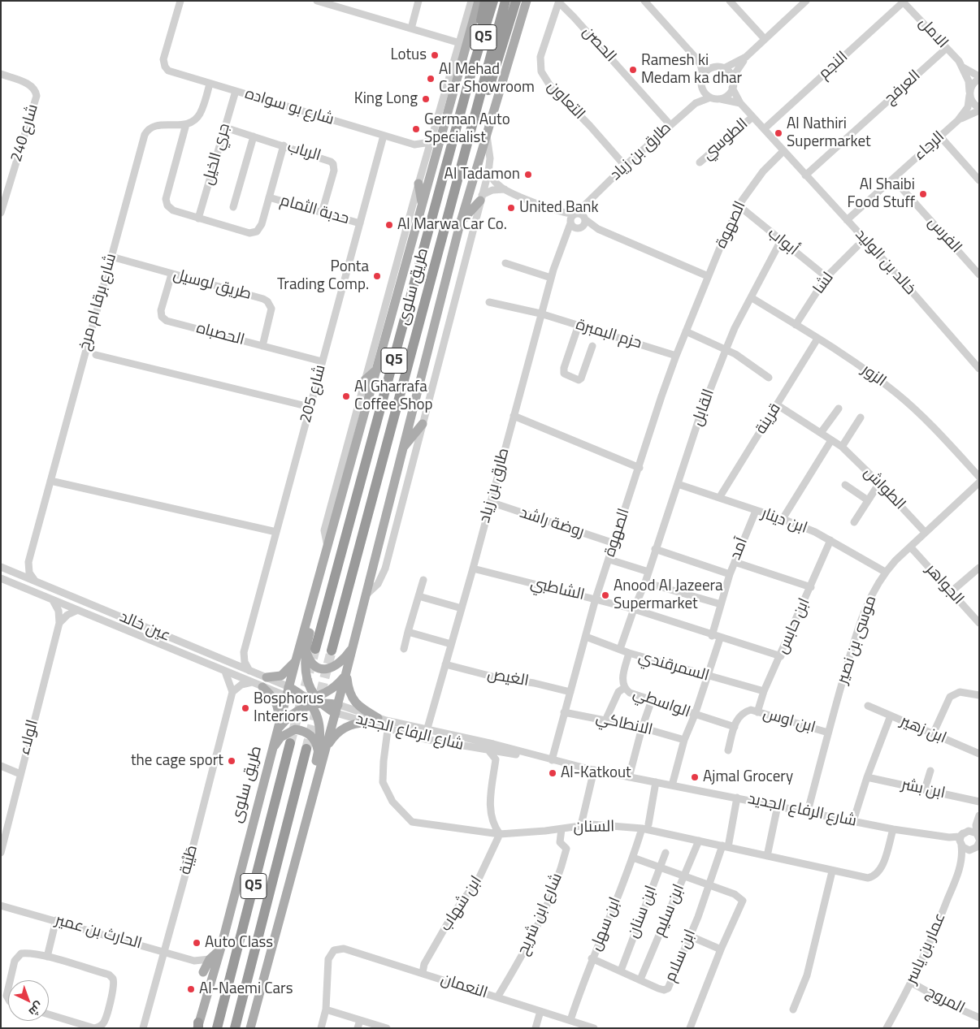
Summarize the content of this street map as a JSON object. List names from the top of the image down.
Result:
{
  "streets": {
    "highway": ["Q5", "طريق سلوى"],
    "street": [
      "الامل",
      "الحصن",
      "النجم",
      "العرفج",
      "التعاون",
      "شارع بو سواده",
      "شارع 240",
      "الطوسي",
      "الرجاء",
      "الرباب",
      "طارق بن زياد",
      "جري الخيل",
      "حدبة الثمام",
      "الصهوة",
      "الفرس",
      "أبواب",
      "خالد بن الوليد",
      "لشا",
      "طريق لوسيل",
      "شارع برقا ام مرخ",
      "الحصباه",
      "حزم البمبرة",
      "الزور",
      "شارع 205",
      "القابل",
      "قرينة",
      "الطواش",
      "ابن دينار",
      "روضة راشد",
      "آمد",
      "الجواهر",
      "الشاطبي",
      "ابن حابس",
      "عين خالد",
      "موسى بن نصير",
      "السمرقندي",
      "الغيص",
      "الواسطي",
      "ابن اوس",
      "الانطاكي",
      "ابن زهير",
      "شارع الرفاع الجديد",
      "الولاء",
      "ابن بشر",
      "السنان",
      "طَيْبَة",
      "ابن شهاب",
      "ابن سليم",
      "ابن سنان",
      "شارع ابن شريح",
      "ابن سهل",
      "الحارث بن عمير",
      "عمار بن ياسر",
      "ابن سلام",
      "النعمان",
      "المروج"
    ]
  },
  "crossings": [
    ["الامل", "النجم"],
    ["الامل", "العرفج"],
    ["الامل", "الرجاء"],
    ["الحصن", "التعاون"],
    ["الحصن", "طارق بن زياد"],
    ["النجم", "خالد بن الوليد"],
    ["العرفج", "خالد بن الوليد"],
    ["التعاون", "طارق بن زياد"],
    ["شارع بو سواده", "جري الخيل"],
    ["شارع بو سواده", "شارع 205"],
    ["الطوسي", "خالد بن الوليد"],
    ["الرجاء", "الفرس"],
    ["الرجاء", "خالد بن الوليد"],
    ["الرباب", "جري الخيل"],
    ["الرباب", "حدبة الثمام"],
    ["طارق بن زياد", "خالد بن الوليد"],
    ["طارق بن زياد", "حزم البمبرة"],
    ["طارق بن زياد", "روضة راشد"],
    ["طارق بن زياد", "الشاطبي"],
    ["طارق بن زياد", "الغيص"],
    ["طارق بن زياد", "شارع الرفاع الجديد"],
    ["حدبة الثمام", "شارع 205"],
    ["الصهوة", "أبواب"],
    ["الصهوة", "خالد بن الوليد"],
    ["الصهوة", "حزم البمبرة"],
    ["الصهوة", "روضة راشد"],
    ["الصهوة", "الشاطبي"],
    ["الصهوة", "السمرقندي"],
    ["الصهوة", "الغيص"],
    ["الصهوة", "الانطاكي"],
    ["الصهوة", "شارع الرفاع الجديد"],
    ["أبواب", "لشا"],
    ["أبواب", "القابل"],
    ["لشا", "الزور"],
    ["طريق لوسيل", "شارع برقا ام مرخ"],
    ["طريق لوسيل", "الحصباه"],
    ["طريق سلوى", "عين خالد"],
    ["طريق سلوى", "شارع الرفاع الجديد"],
    ["الحصباه", "شارع 205"],
    ["الزور", "القابل"],
    ["الزور", "قرينة"],
    ["القابل", "ابن دينار"],
    ["القابل", "الشاطبي"],
    ["القابل", "السمرقندي"],
    ["قرينة", "الطواش"],
    ["قرينة", "ابن دينار"],
    ["الطواش", "موسى بن نصير"],
    ["ابن دينار", "آمد"],
    ["ابن دينار", "ابن حابس"],
    ["ابن دينار", "موسى بن نصير"],
    ["آمد", "الشاطبي"],
    ["الجواهر", "موسى بن نصير"],
    ["الشاطبي", "ابن حابس"],
    ["ابن حابس", "السمرقندي"],
    ["ابن حابس", "ابن اوس"],
    ["عين خالد", "الولاء"],
    ["موسى بن نصير", "ابن اوس"],
    ["موسى بن نصير", "شارع الرفاع الجديد"],
    ["السمرقندي", "الواسطي"],
    ["الواسطي", "ابن اوس"],
    ["شارع الرفاع الجديد", "السنان"],
    ["شارع الرفاع الجديد", "ابن سهل"],
    ["شارع الرفاع الجديد", "عمار بن ياسر"],
    ["شارع الرفاع الجديد", "ابن سلام"],
    ["السنان", "ابن شهاب"],
    ["السنان", "ابن سليم"],
    ["السنان", "شارع ابن شريح"],
    ["السنان", "ابن سهل"],
    ["السنان", "ابن سلام"],
    ["طَيْبَة", "الحارث بن عمير"],
    ["ابن شهاب", "النعمان"],
    ["ابن سليم", "ابن سلام"],
    ["ابن سنان", "ابن سلام"],
    ["شارع ابن شريح", "النعمان"],
    ["ابن سهل", "ابن سلام"],
    ["ابن سهل", "النعمان"],
    ["عمار بن ياسر", "المروج"]
  ],
  "places": [
    "Lotus",
    "Ramesh ki Medam ka dhar",
    "Al Mehad Car Showroom",
    "King Long",
    "German Auto Specialist",
    "Al Nathiri Supermarket",
    "Al Tadamon",
    "Al Shaibi Food Stuff",
    "United Bank",
    "Al Marwa Car Co.",
    "Ponta Trading Comp.",
    "Al Gharrafa Coffee Shop",
    "Anood Al Jazeera Supermarket",
    "Bosphorus Interiors",
    "the cage sport",
    "Al-Katkout",
    "Ajmal Grocery",
    "Auto Class",
    "Al-Naemi Cars"
  ],
  "north": "bottom right"
}
